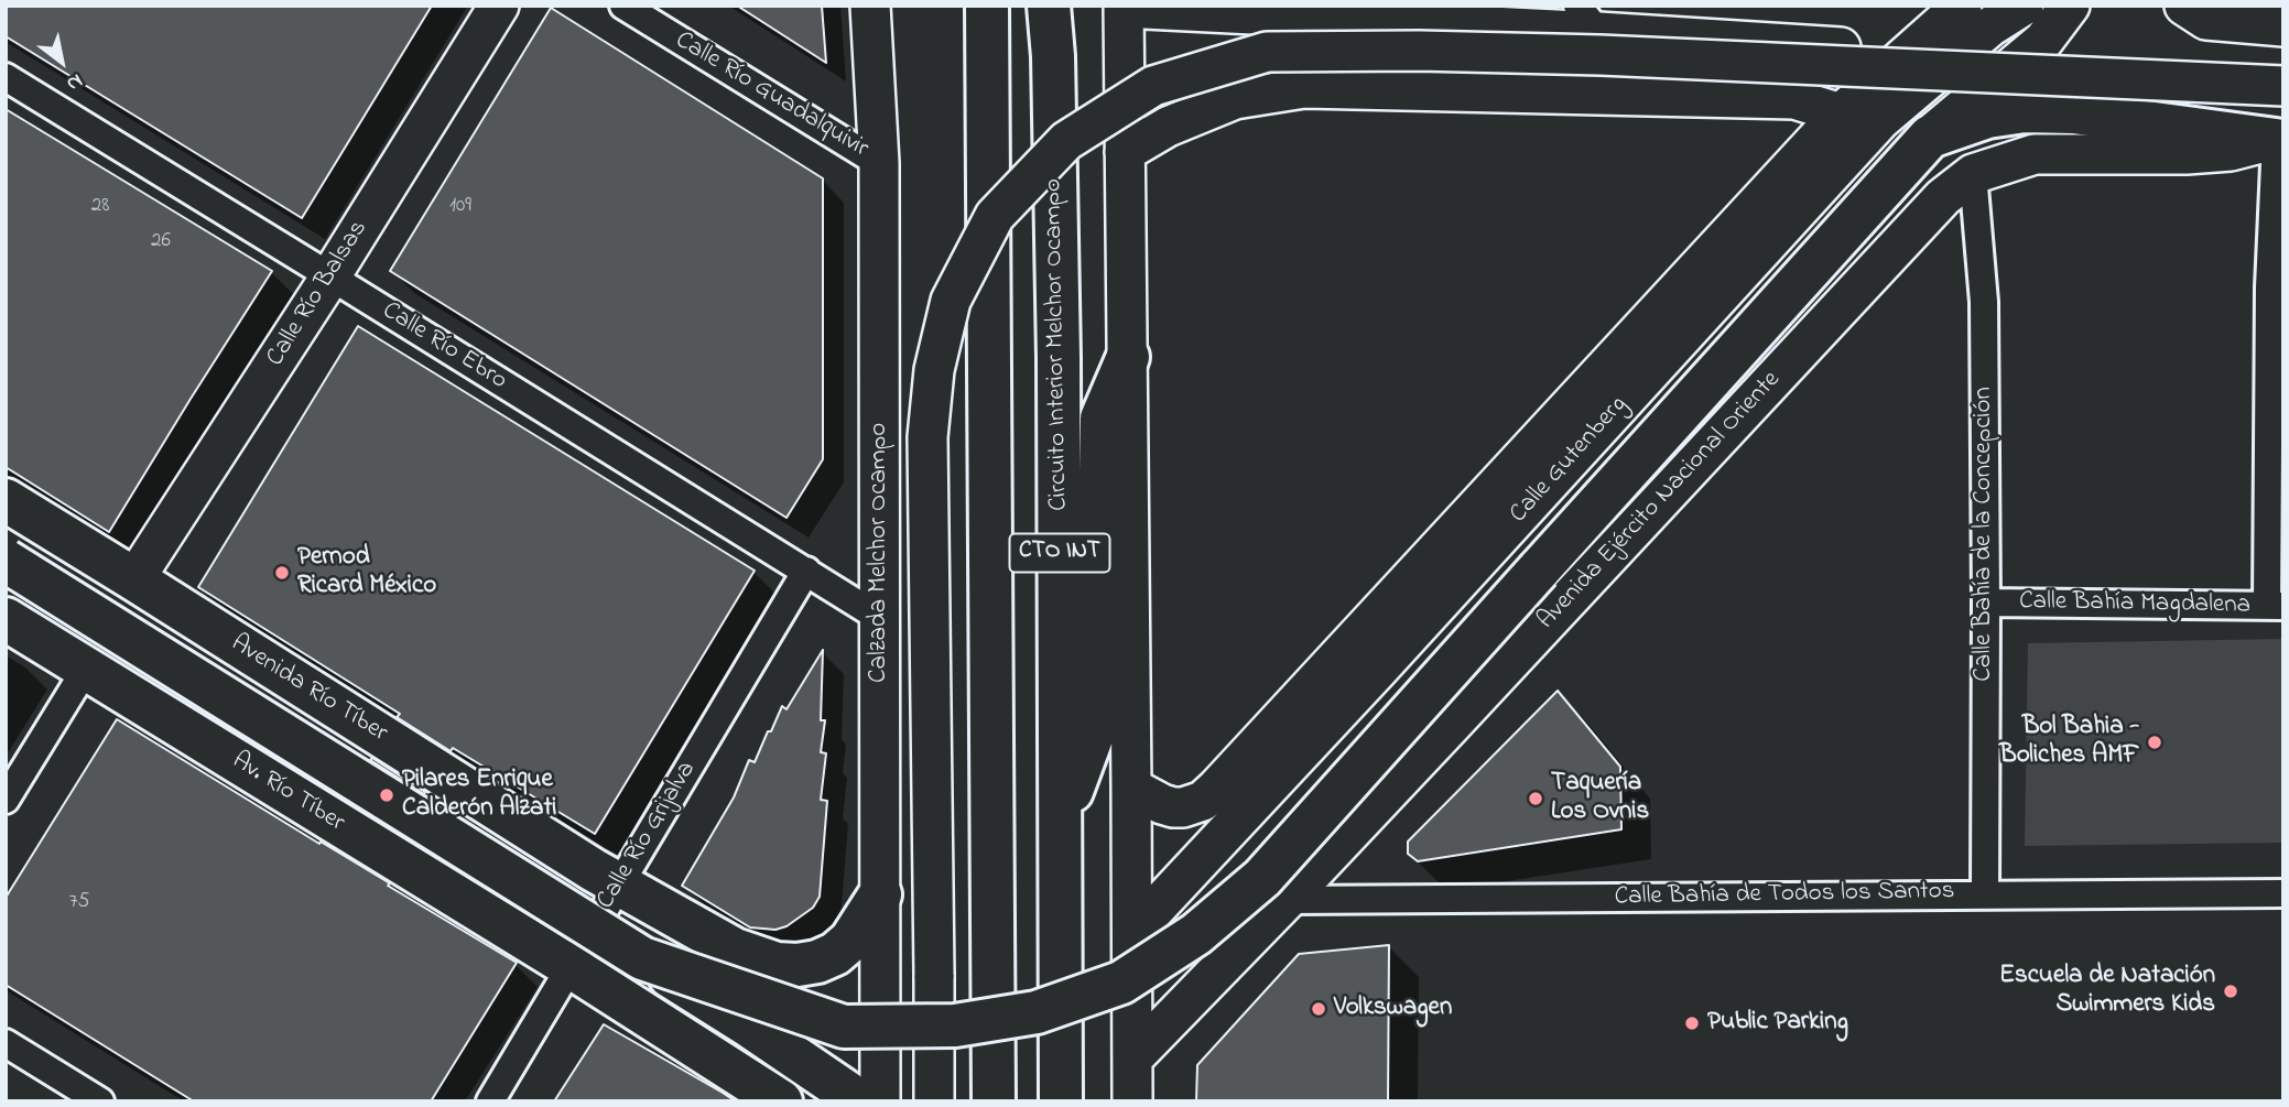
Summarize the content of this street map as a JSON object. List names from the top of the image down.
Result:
{
  "streets": {
    "main road": [
      "Calle Río Balsas",
      "Circuito Interior Melchor Ocampo",
      "Calle Gutenberg",
      "Avenida Ejército Nacional Oriente",
      "Calzada Melchor Ocampo",
      "CTO INT",
      "Avenida Río Tíber",
      "Av. Río Tíber"
    ],
    "street": [
      "Calle Río Guadalquivir",
      "Calle Río Ebro",
      "Calle Bahía de la Concepción",
      "Calle Bahía Magdalena",
      "Calle Río Grijalva",
      "Calle Bahía de Todos los Santos"
    ]
  },
  "crossings": [
    ["Calle Río Guadalquivir", "Calzada Melchor Ocampo"],
    ["Calle Río Balsas", "Calle Río Ebro"],
    ["Calle Río Balsas", "Avenida Río Tíber"],
    ["Calle Río Ebro", "Calzada Melchor Ocampo"],
    ["Calle Río Ebro", "Calle Río Grijalva"],
    ["Calle Gutenberg", "CTO INT"],
    ["Avenida Ejército Nacional Oriente", "Calle Bahía de la Concepción"],
    ["Avenida Ejército Nacional Oriente", "CTO INT"],
    ["Avenida Ejército Nacional Oriente", "Calle Bahía de Todos los Santos"],
    ["Calle Bahía de la Concepción", "Calle Bahía Magdalena"],
    ["Calle Bahía de la Concepción", "Calle Bahía de Todos los Santos"],
    ["Calzada Melchor Ocampo", "Avenida Río Tíber"],
    ["Avenida Río Tíber", "Calle Río Grijalva"]
  ],
  "places": [
    "Pernod Ricard México",
    "Bol Bahia - Boliches AMF",
    "Pilares Enrique Calderón Alzati",
    "Taquería Los Ovnis",
    "Escuela de Natación Swimmers Kids",
    "Volkswagen",
    "Public Parking"
  ],
  "house_numbers": [
    "28",
    "109",
    "26",
    "75"
  ],
  "north": "bottom right"
}
